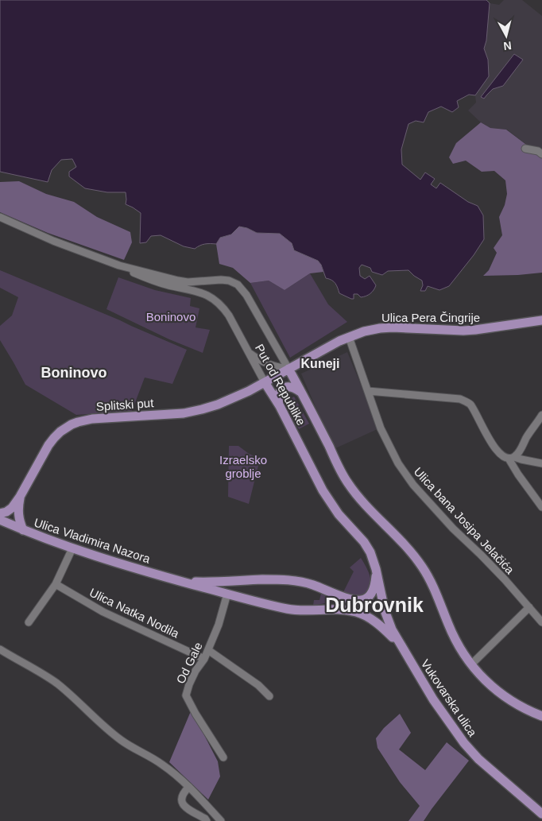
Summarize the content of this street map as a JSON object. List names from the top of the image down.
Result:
{
  "streets": {
    "main road": [
      "Ulica Pera Čingrije",
      "Put od Republike",
      "Splitski put",
      "Ulica Vladimira Nazora",
      "Vukovarska ulica"
    ],
    "street": ["Ulica bana Josipa Jelačića", "Ulica Natka Nodila", "Od Gale"]
  },
  "crossings": [
    ["Ulica Pera Čingrije", "Splitski put"],
    ["Ulica Pera Čingrije", "Ulica bana Josipa Jelačića"],
    ["Put od Republike", "Splitski put"],
    ["Put od Republike", "Ulica Vladimira Nazora"],
    ["Put od Republike", "Vukovarska ulica"],
    ["Splitski put", "Ulica Vladimira Nazora"],
    ["Ulica Vladimira Nazora", "Od Gale"],
    ["Ulica Vladimira Nazora", "Vukovarska ulica"],
    ["Ulica Natka Nodila", "Od Gale"]
  ],
  "districts": ["Kuneji", "Boninovo", "Dubrovnik"],
  "parks": ["Boninovo", "Izraelsko groblje"],
  "north": "bottom"
}
